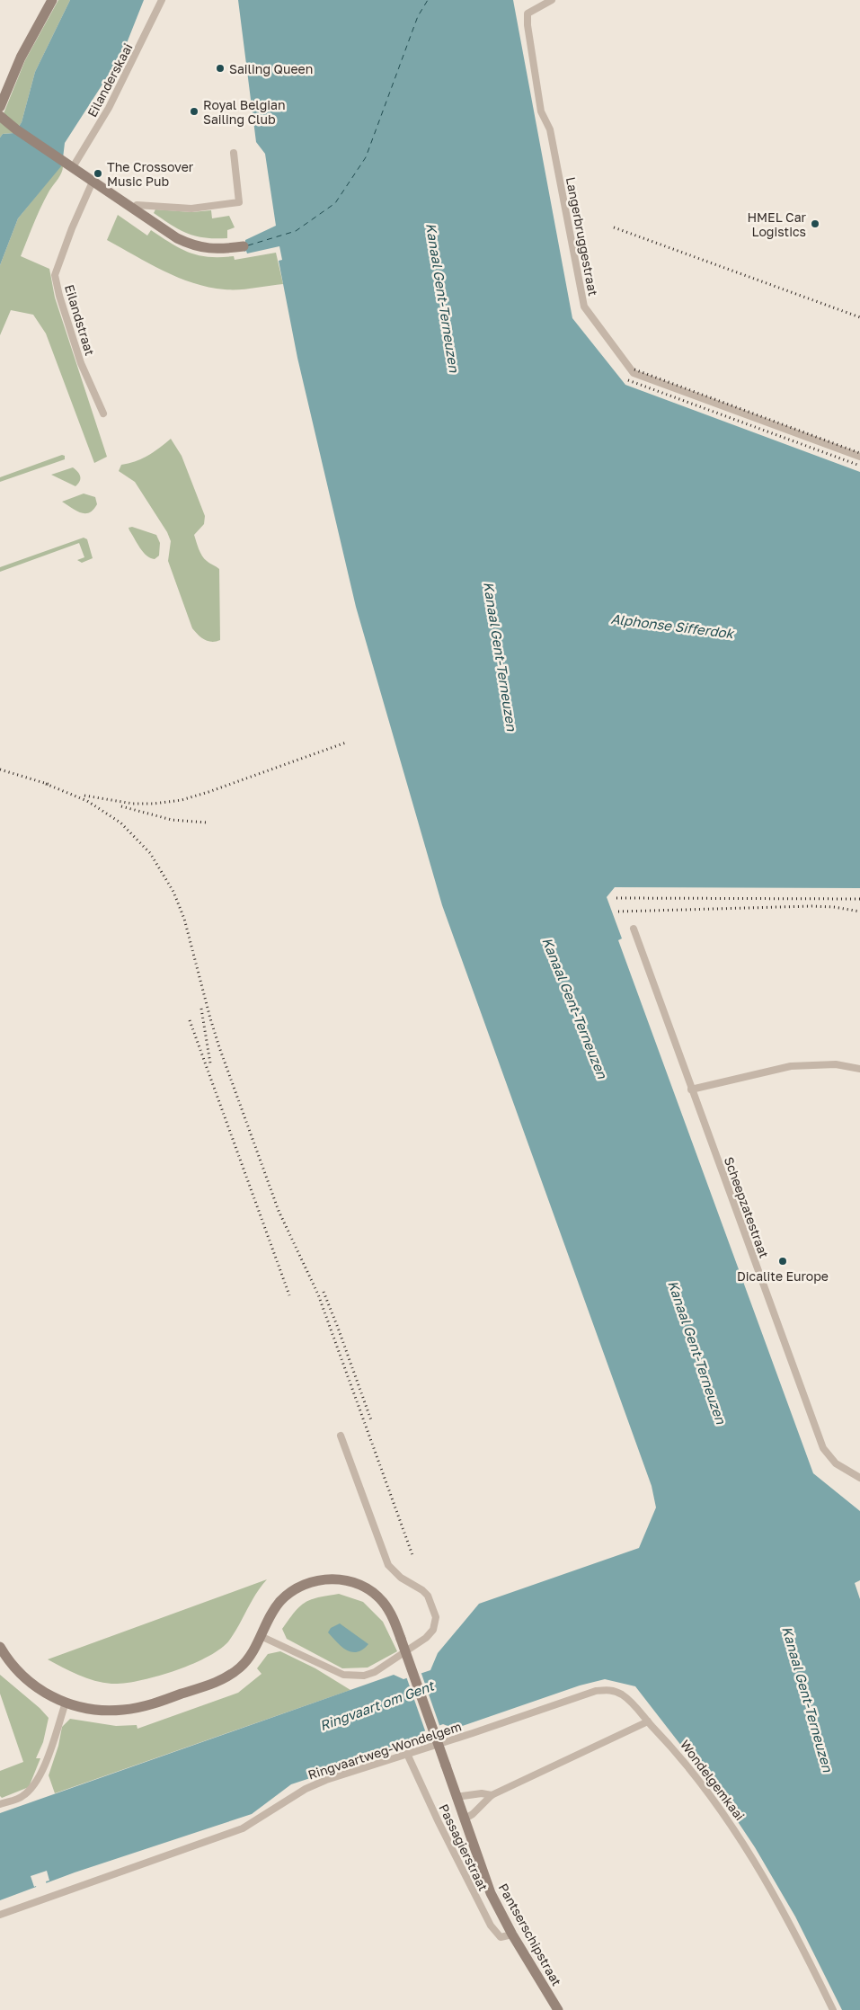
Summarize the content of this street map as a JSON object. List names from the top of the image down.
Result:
{
  "streets": {
    "main road": ["Pantserschipstraat"],
    "street": [
      "Eilanderskaai",
      "Langerbruggestraat",
      "Eilandstraat",
      "Scheepzatestraat",
      "Ringvaartweg-Wondelgem",
      "Wondelgemkaai",
      "Passagierstraat"
    ]
  },
  "crossings": [
    ["Ringvaartweg-Wondelgem", "Wondelgemkaai"],
    ["Ringvaartweg-Wondelgem", "Passagierstraat"],
    ["Passagierstraat", "Pantserschipstraat"]
  ],
  "water": ["Kanaal Gent-Terneuzen", "Alphonse Sifferdok", "Ringvaart om Gent"],
  "places": [
    "Sailing Queen",
    "Royal Belgian Sailing Club",
    "The Crossover Music Pub",
    "HMEL Car Logistics",
    "Dicalite Europe"
  ]
}
